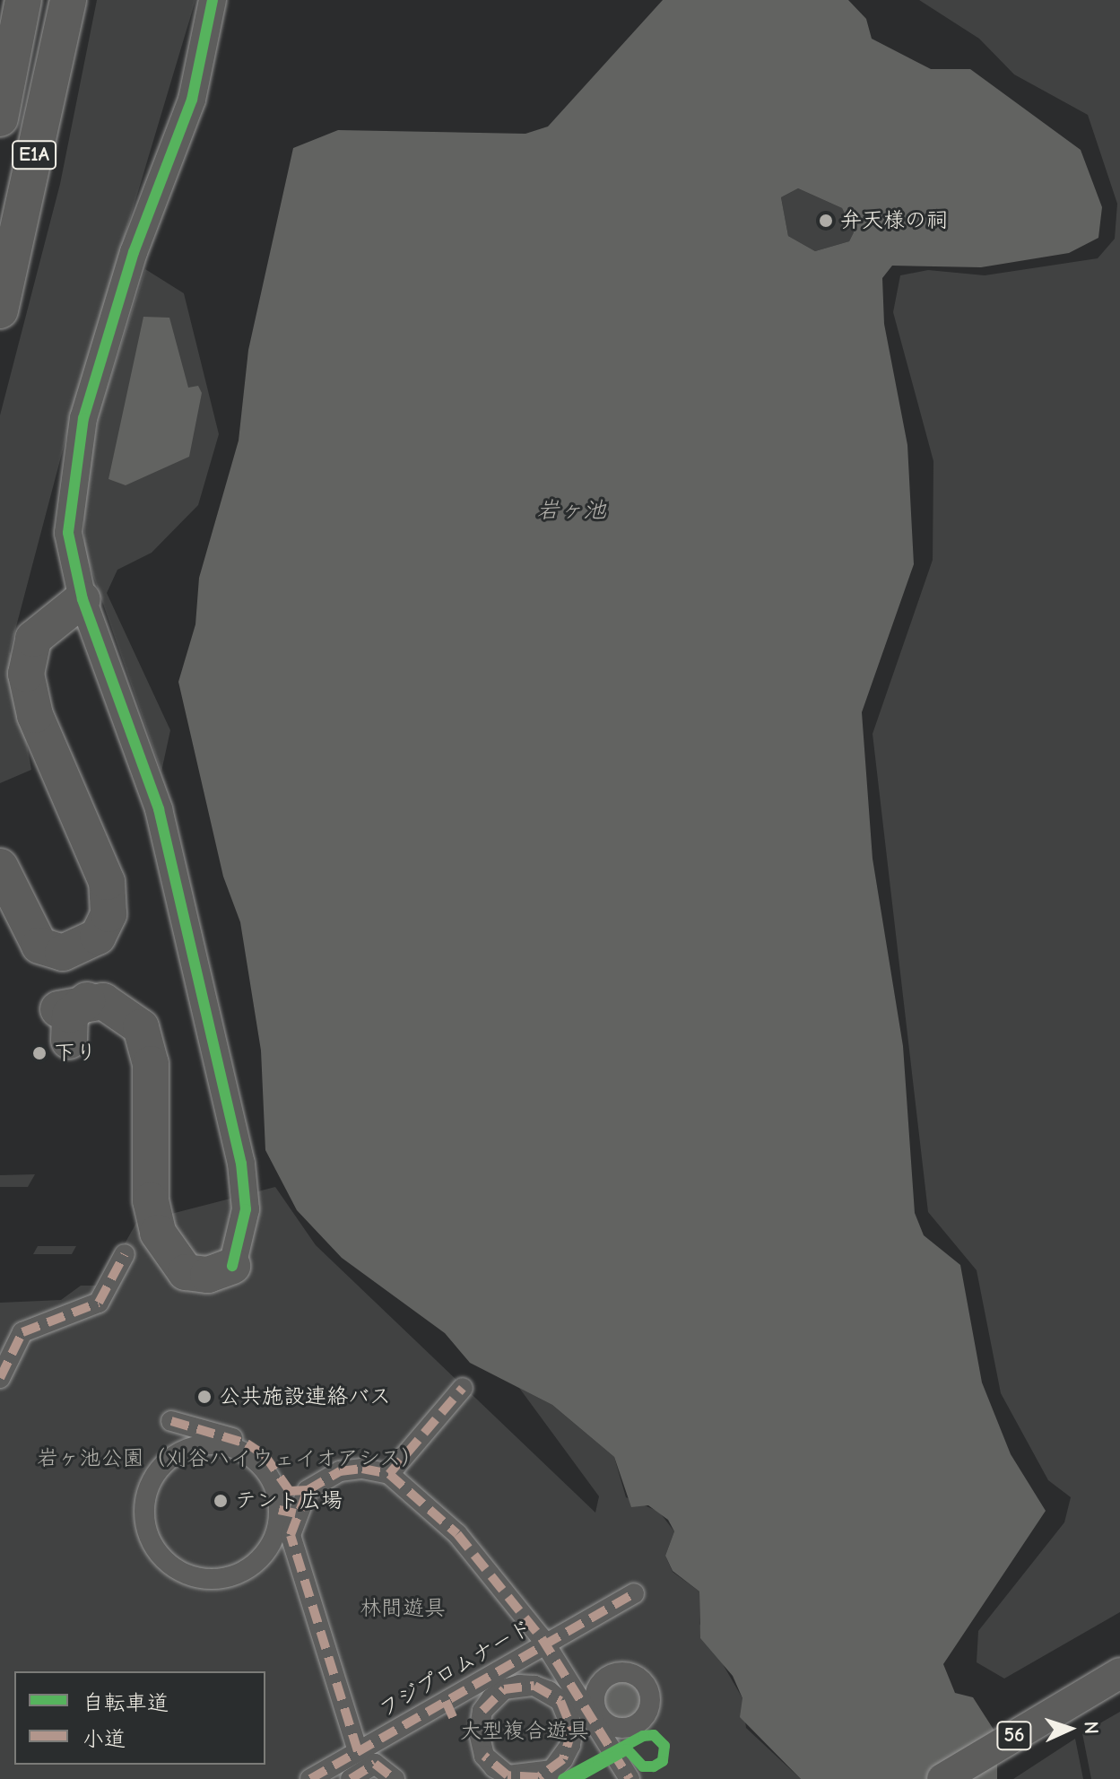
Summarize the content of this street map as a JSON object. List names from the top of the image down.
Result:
{
  "streets": {
    "highway": ["E1A"],
    "main road": ["56"],
    "street": ["フジプロムナード"]
  },
  "water": ["岩ヶ池"],
  "parks": ["岩ヶ池公園（刈谷ハイウェイオアシス）", "林間遊具", "大型複合遊具"],
  "places": [
    "弁天様の祠",
    "下り",
    "公共施設連絡バス",
    "テント広場"
  ],
  "legend": ["自転車道", "小道"],
  "north": "right"
}
